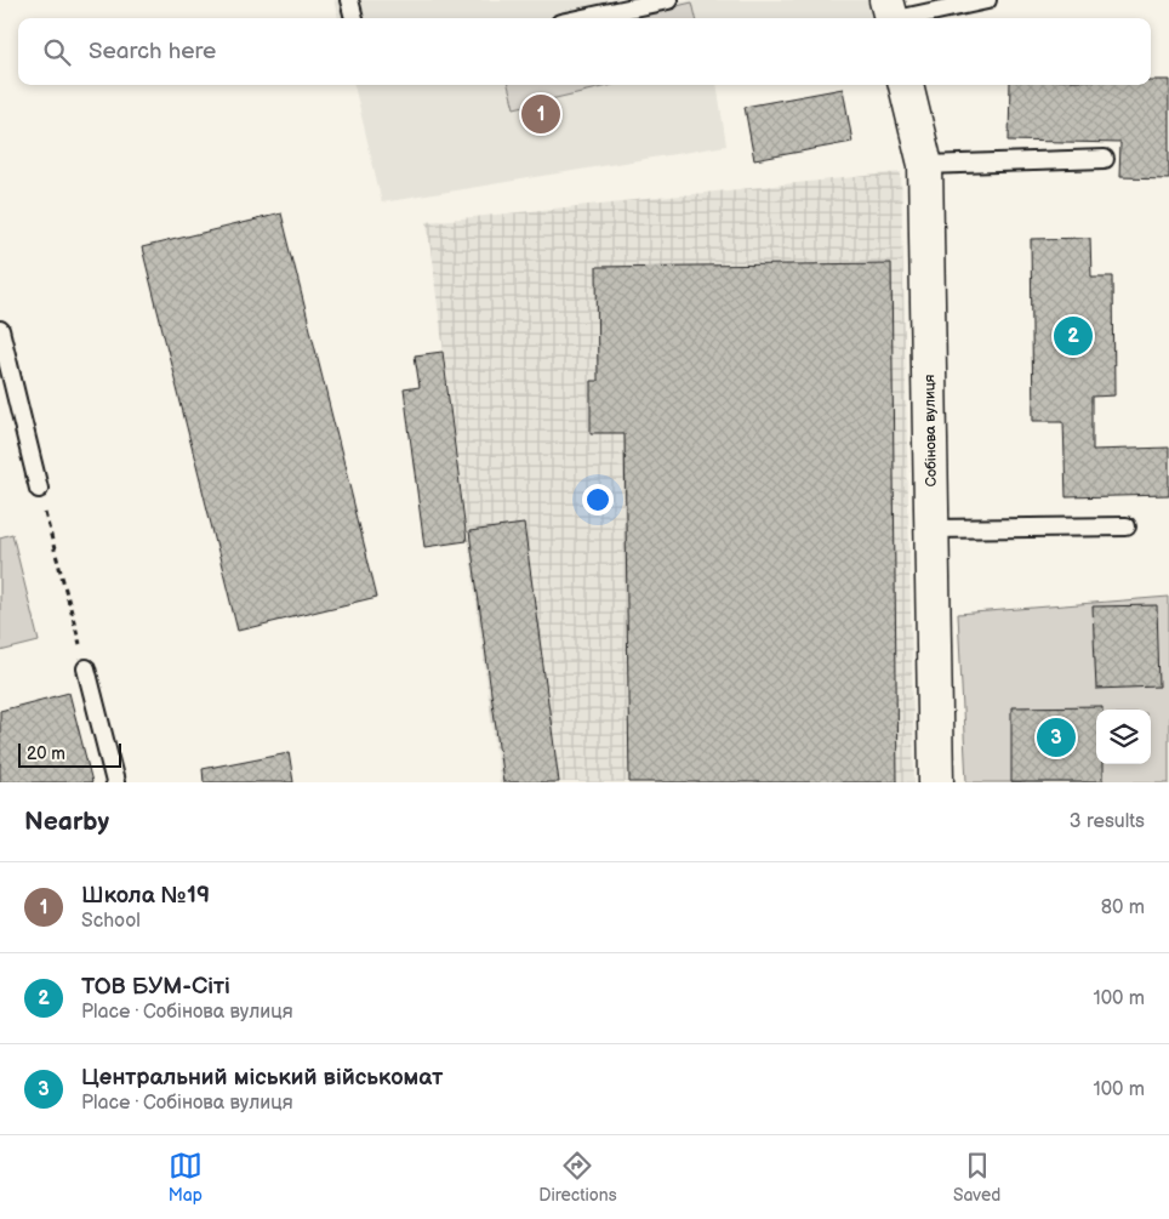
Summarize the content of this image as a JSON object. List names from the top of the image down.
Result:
{
  "streets": {
    "street": ["Собінова вулиця"]
  },
  "scale_bar": "20 m",
  "page": {
    "search": "Search here",
    "pins": ["1", "2", "3"],
    "scale": "20 m",
    "heading": ["Nearby", "3 results"],
    "list": [
      {
        "mark": "1",
        "name": "Школа №19",
        "note": "School",
        "value": "80 m"
      },
      {
        "mark": "2",
        "name": "ТОВ БУМ-Сіті",
        "note": "Place · Собінова вулиця",
        "value": "100 m"
      },
      {
        "mark": "3",
        "name": "Центральний міський військомат",
        "note": "Place · Собінова вулиця",
        "value": "100 m"
      }
    ],
    "nav": ["Map", "Directions", "Saved"]
  }
}
